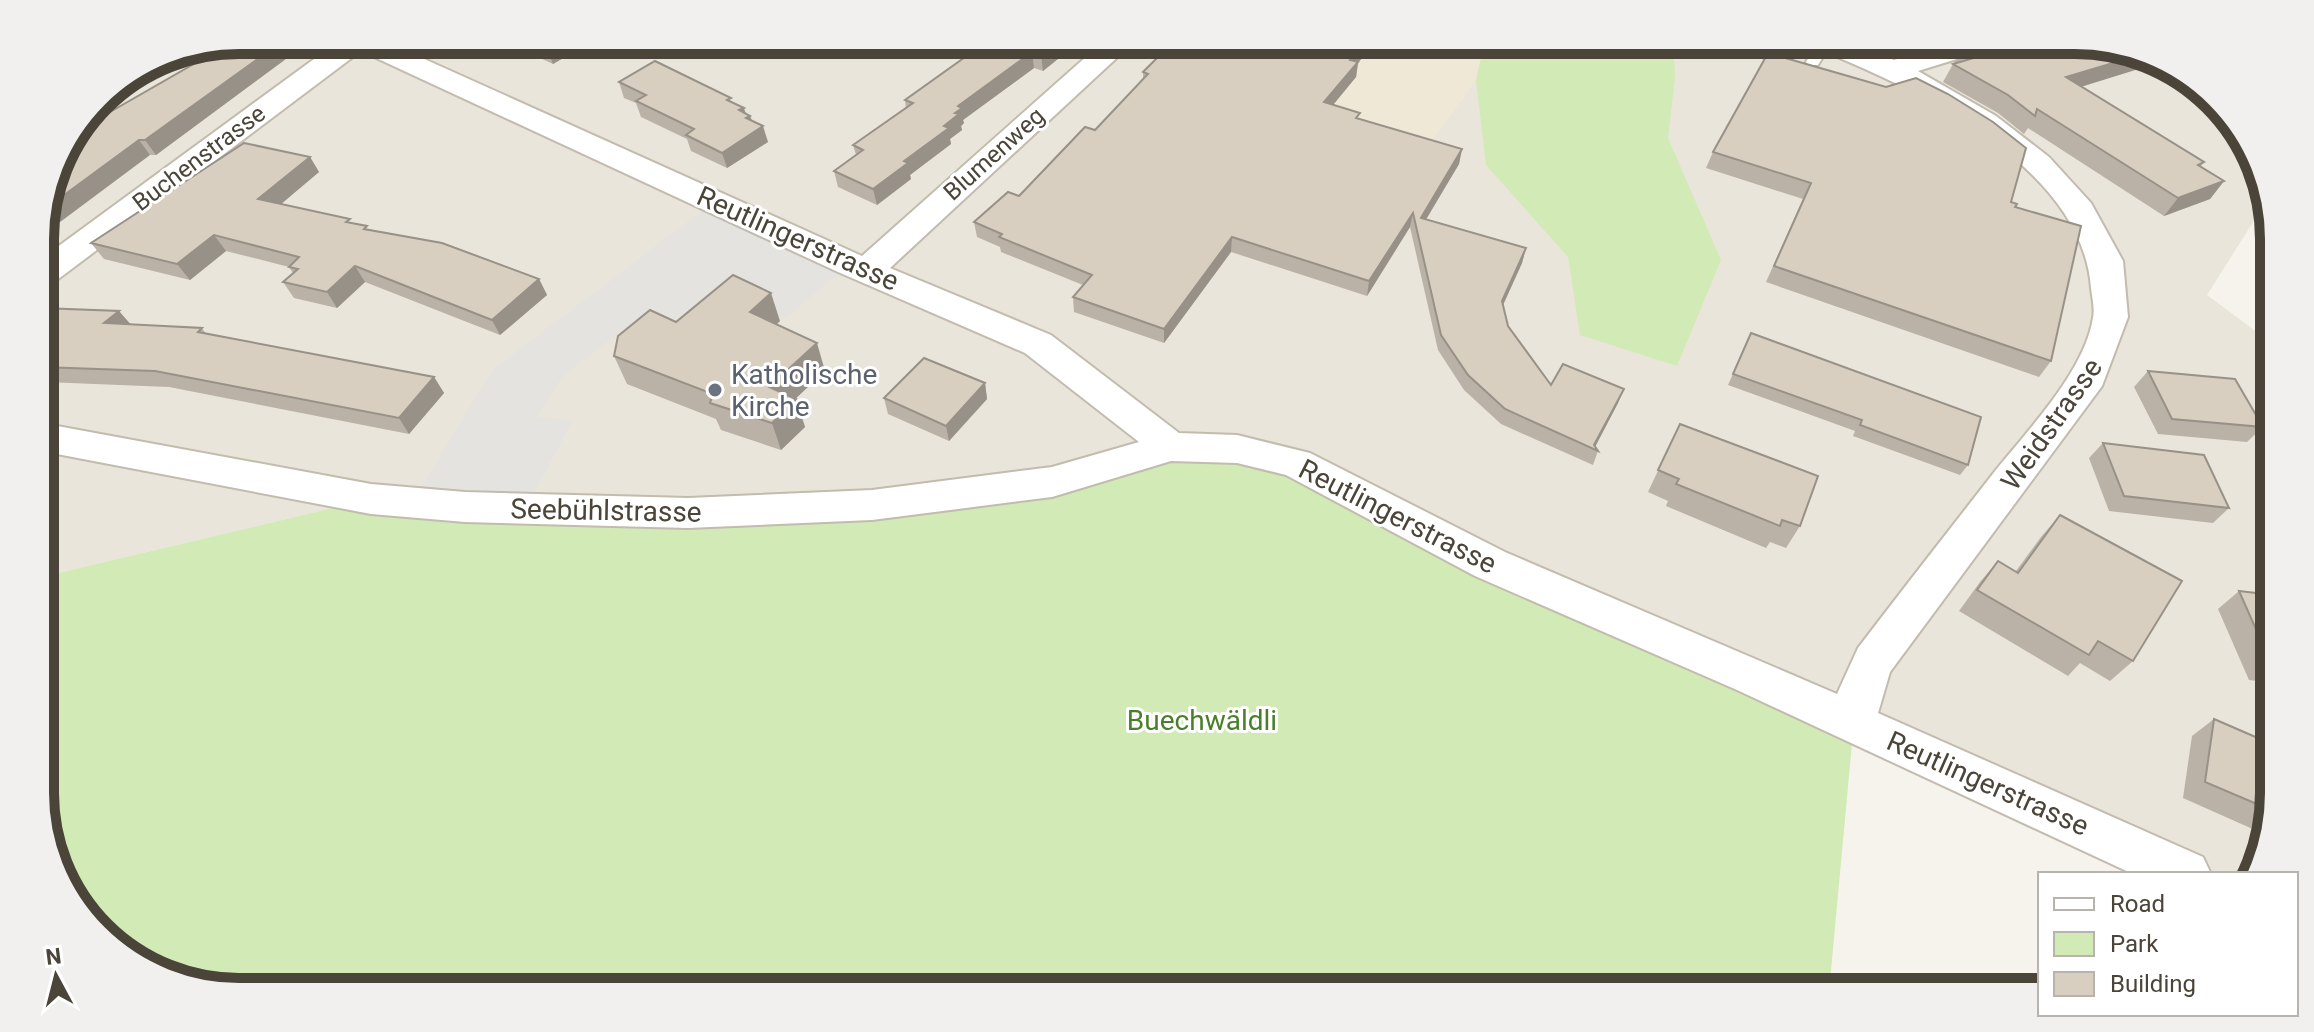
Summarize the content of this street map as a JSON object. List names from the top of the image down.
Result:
{
  "streets": {
    "street": [
      "Blumenweg",
      "Buchenstrasse",
      "Reutlingerstrasse",
      "Weidstrasse",
      "Seebühlstrasse"
    ]
  },
  "crossings": [
    ["Blumenweg", "Reutlingerstrasse"],
    ["Reutlingerstrasse", "Weidstrasse"],
    ["Reutlingerstrasse", "Seebühlstrasse"]
  ],
  "parks": ["Buechwäldli"],
  "places": ["Katholische Kirche"],
  "legend": ["Road", "Park", "Building"],
  "north": "top"
}
